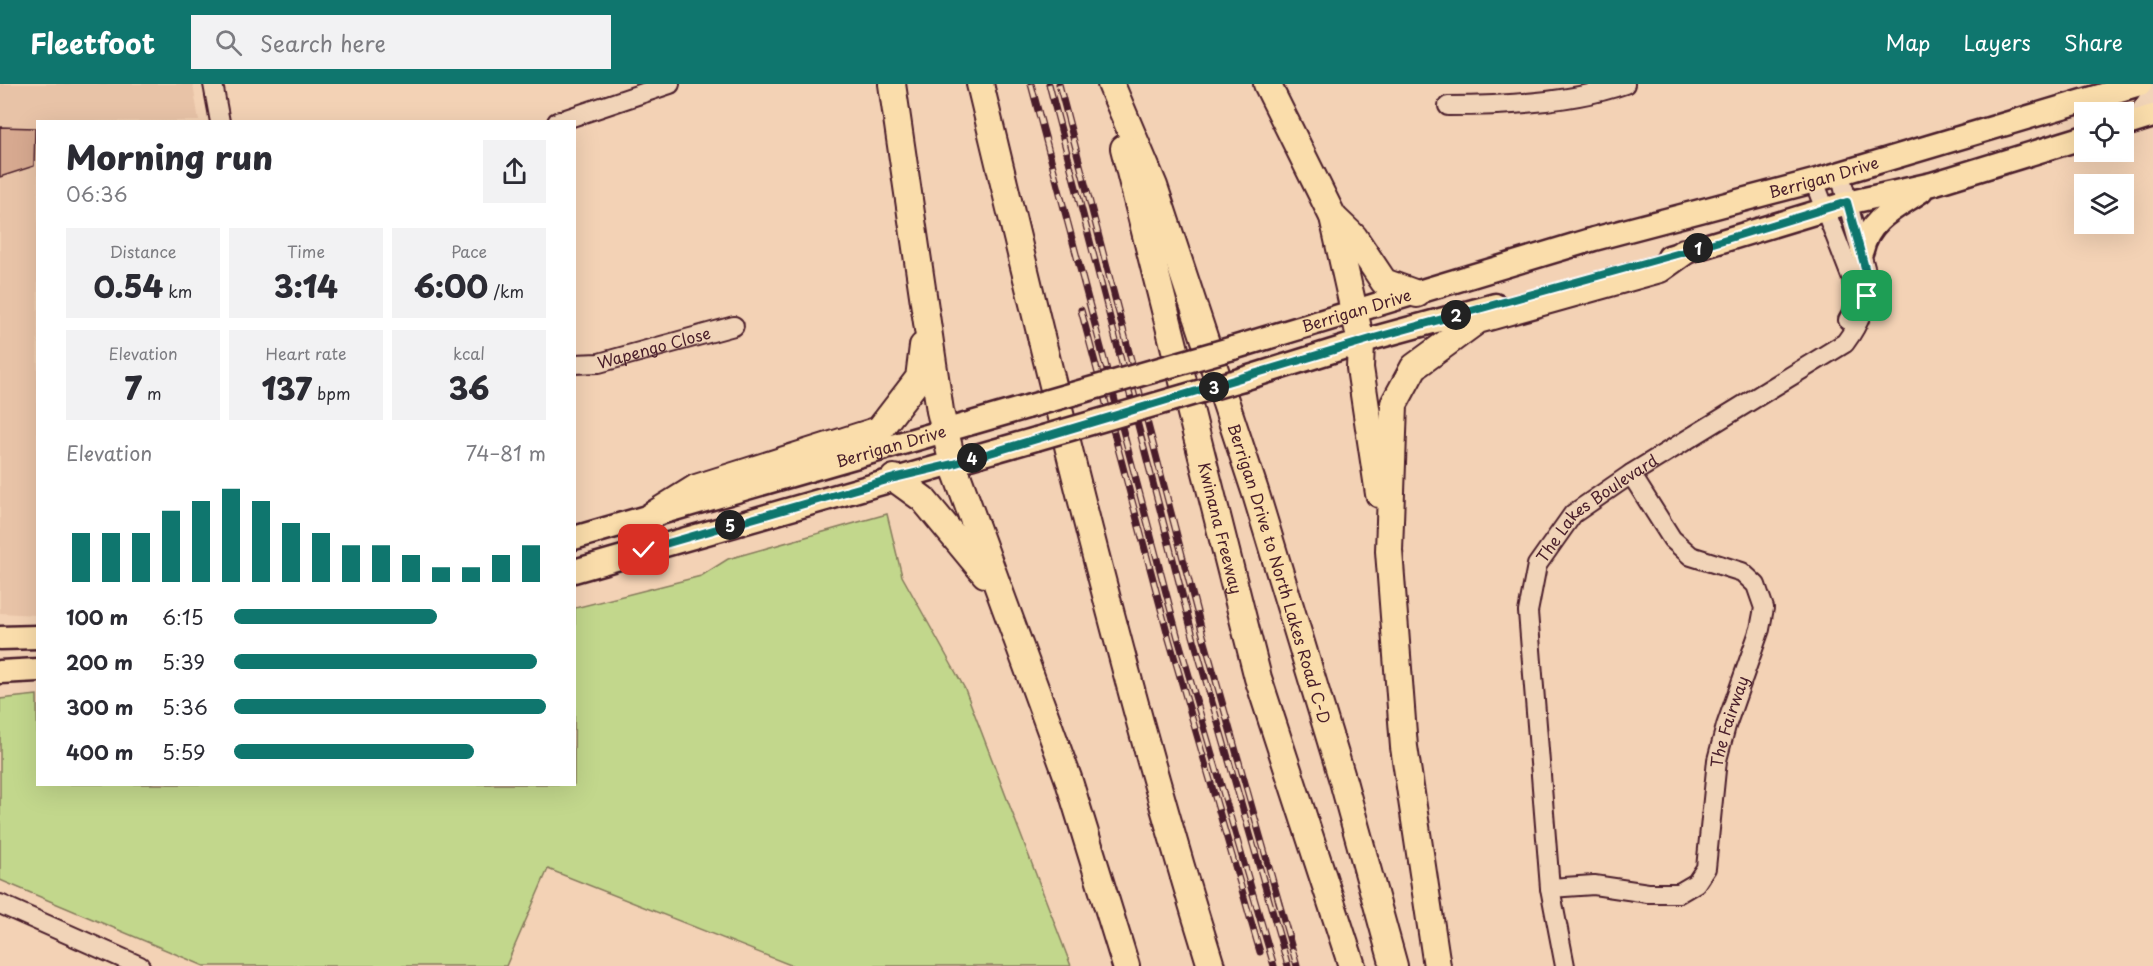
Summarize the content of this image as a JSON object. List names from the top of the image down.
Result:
{
  "streets": {
    "highway": ["Kwinana Freeway", "Berrigan Drive to North Lakes Road C-D"],
    "main road": ["Berrigan Drive"],
    "street": ["Wapengo Close", "The Lakes Boulevard", "The Fairway"]
  },
  "crossings": [
    ["Berrigan Drive", "The Lakes Boulevard"],
    ["The Lakes Boulevard", "The Fairway"],
    ["Kwinana Freeway", "Berrigan Drive to North Lakes Road C-D"]
  ],
  "page": {
    "header": "Fleetfoot",
    "search": "Search here",
    "nav": ["Map", "Layers", "Share"],
    "heading": ["Morning run", "06:36"],
    "stats": [
      ["Distance", "0.54 km"],
      ["Time", "3:14"],
      ["Pace", "6:00 /km"],
      ["Elevation", "7 m"],
      ["Heart rate", "137 bpm"],
      ["kcal", "36"]
    ],
    "pins": [
      "1",
      "2",
      "3",
      "4",
      "5"
    ],
    "chart": ["Elevation", "74–81 m"],
    "list": [
      {
        "name": "100 m",
        "note": "6:15"
      },
      {
        "name": "200 m",
        "note": "5:39"
      },
      {
        "name": "300 m",
        "note": "5:36"
      },
      {
        "name": "400 m",
        "note": "5:59"
      }
    ]
  }
}
